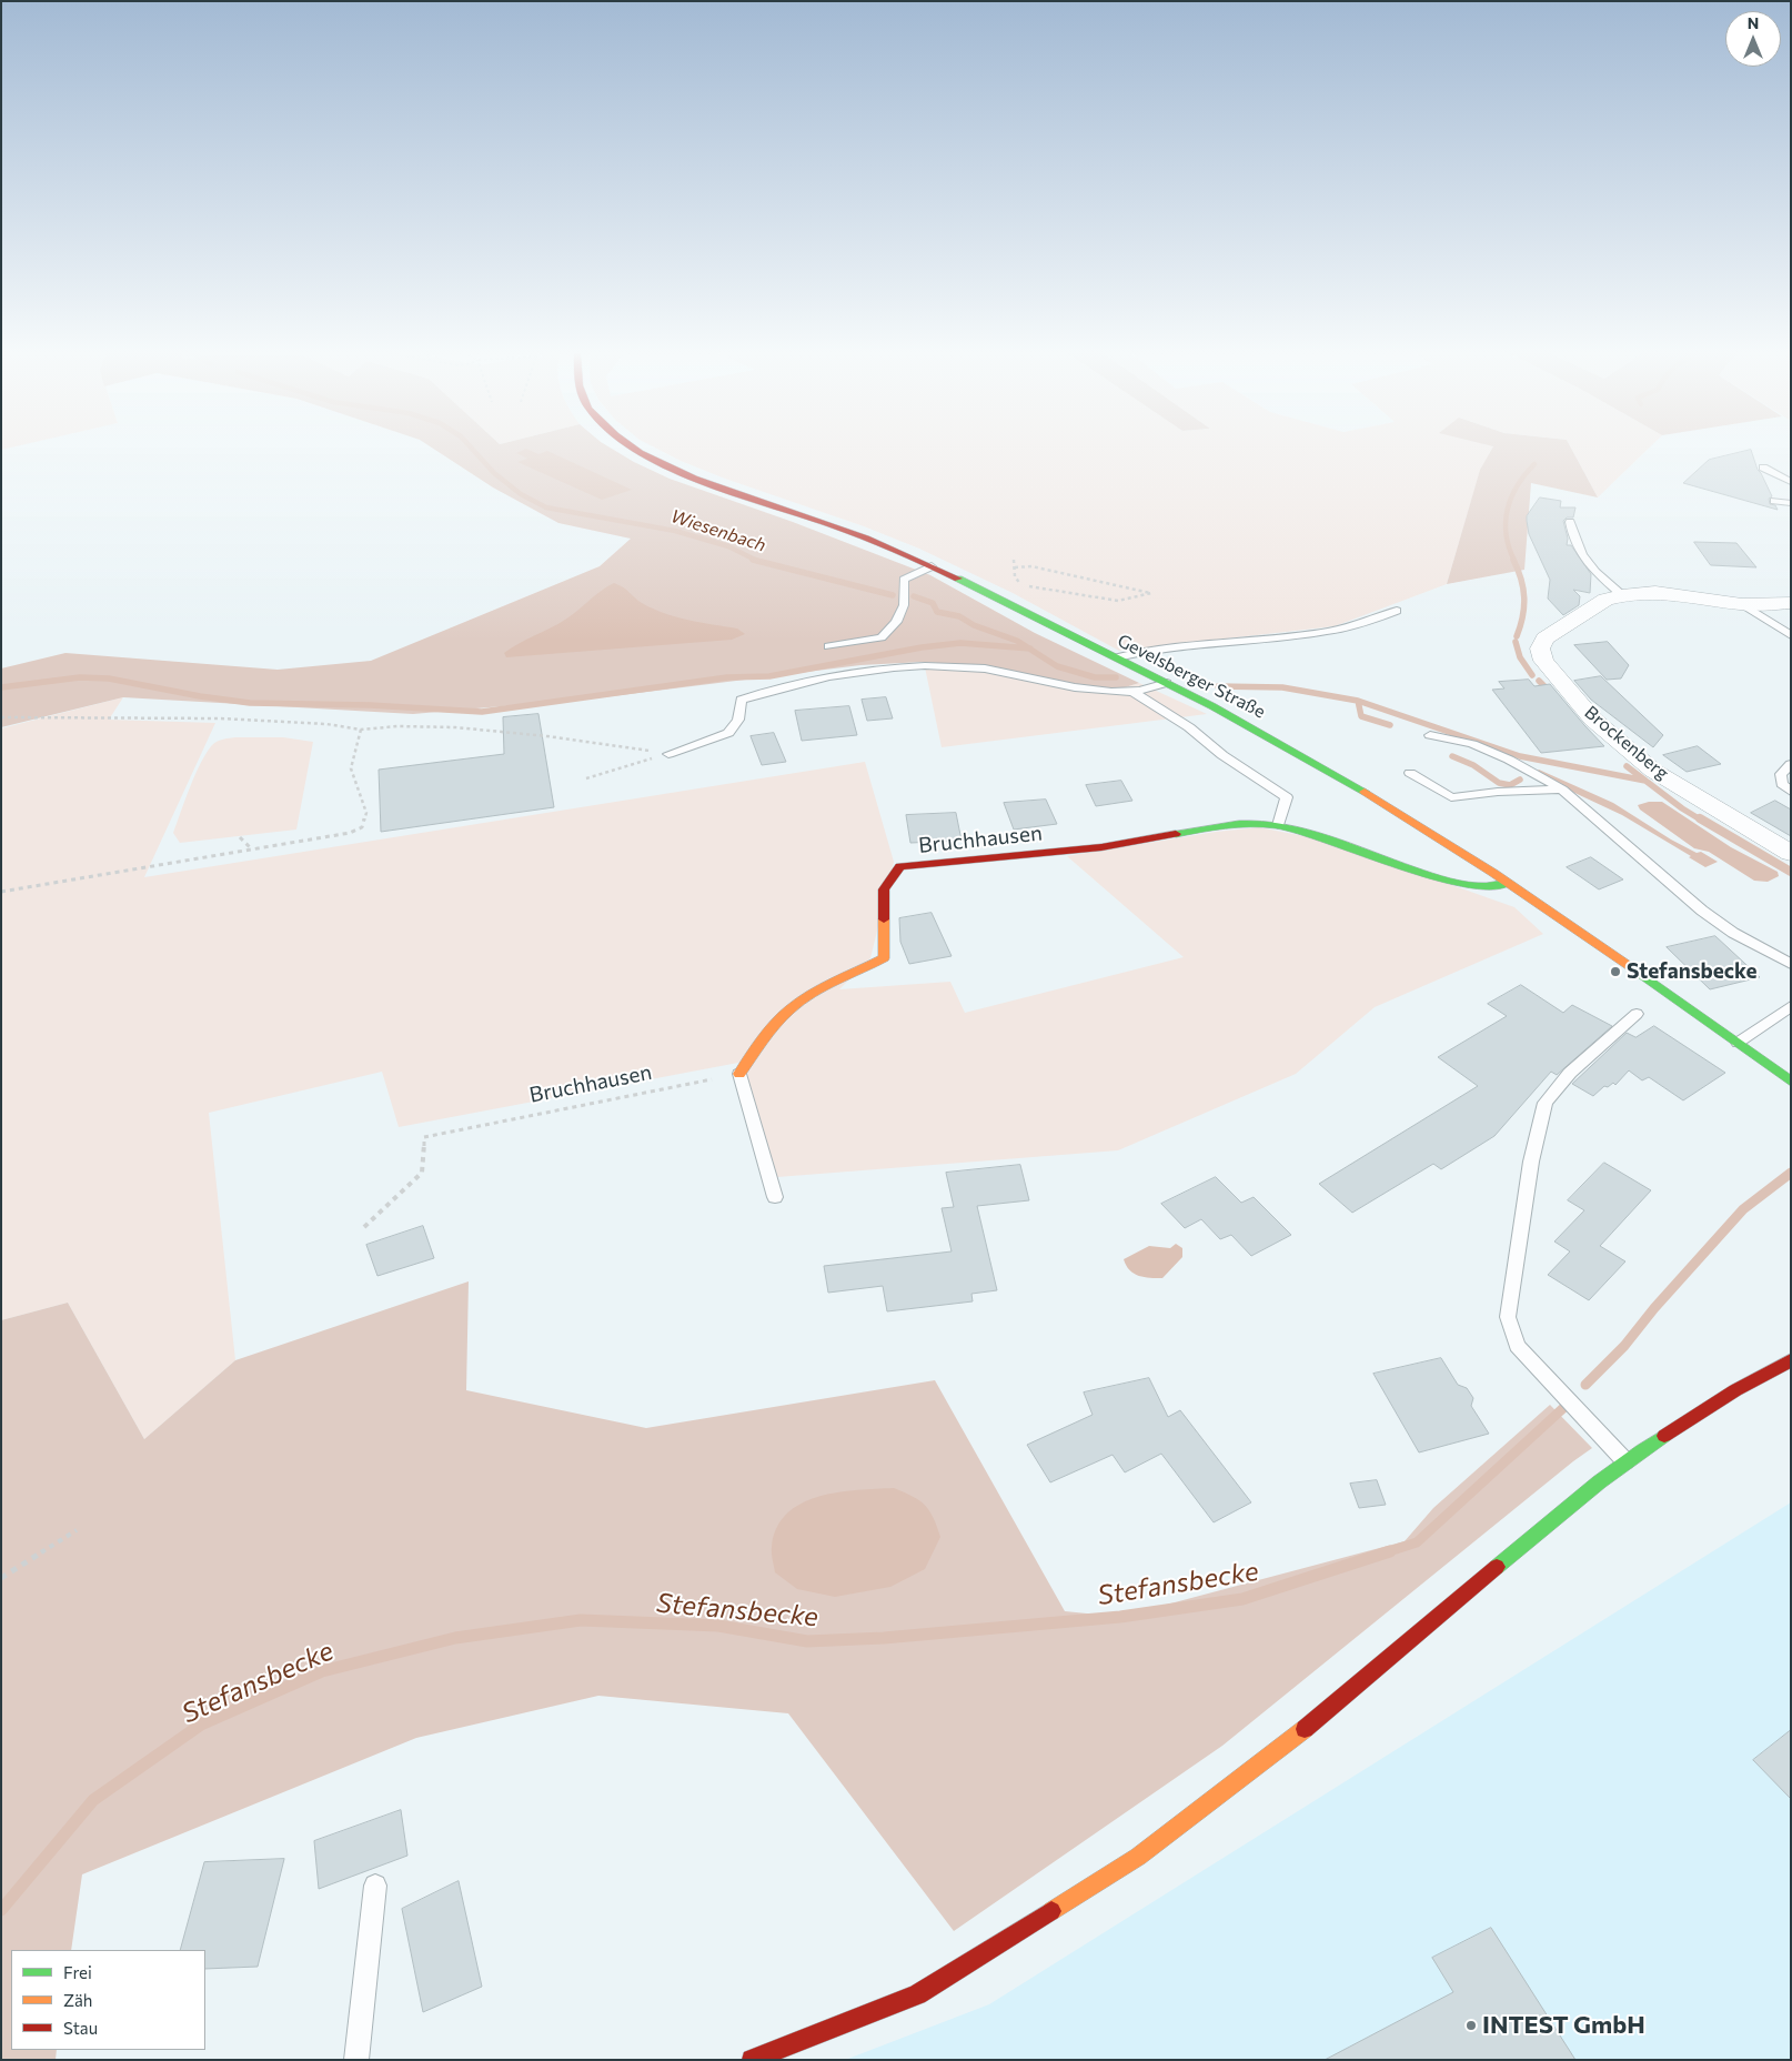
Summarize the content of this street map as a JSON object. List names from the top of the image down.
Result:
{
  "streets": {
    "main road": ["Gevelsberger Straße", "Bruchhausen"],
    "street": ["Brockenberg"]
  },
  "crossings": [
    ["Gevelsberger Straße", "Bruchhausen"]
  ],
  "water": ["Wiesenbach", "Stefansbecke"],
  "places": ["Stefansbecke", "INTEST GmbH"],
  "legend": ["Frei", "Zäh", "Stau"],
  "north": "top"
}
